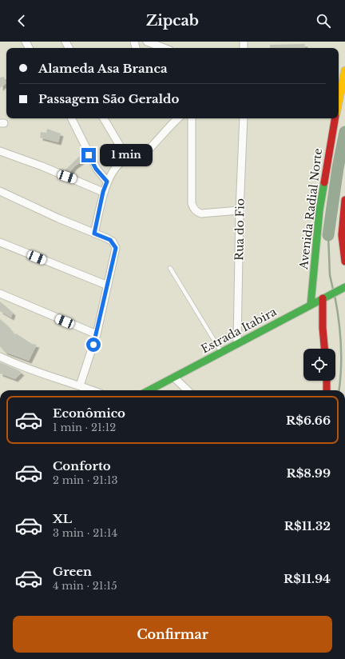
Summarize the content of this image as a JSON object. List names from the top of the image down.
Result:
{
  "streets": {
    "main road": ["Avenida Radial Norte", "Estrada Itabira"],
    "street": ["Rua do Fio"]
  },
  "crossings": [
    ["Avenida Radial Norte", "Estrada Itabira"],
    ["Rua do Fio", "Estrada Itabira"]
  ],
  "page": {
    "header": "Zipcab",
    "banner": ["Alameda Asa Branca", "Passagem São Geraldo"],
    "bubble": "1 min",
    "list": [
      {
        "name": "Econômico",
        "note": "1 min · 21:12",
        "value": "R$6.66"
      },
      {
        "name": "Conforto",
        "note": "2 min · 21:13",
        "value": "R$8.99"
      },
      {
        "name": "XL",
        "note": "3 min · 21:14",
        "value": "R$11.32"
      },
      {
        "name": "Green",
        "note": "4 min · 21:15",
        "value": "R$11.94"
      }
    ],
    "buttons": "Confirmar"
  }
}
